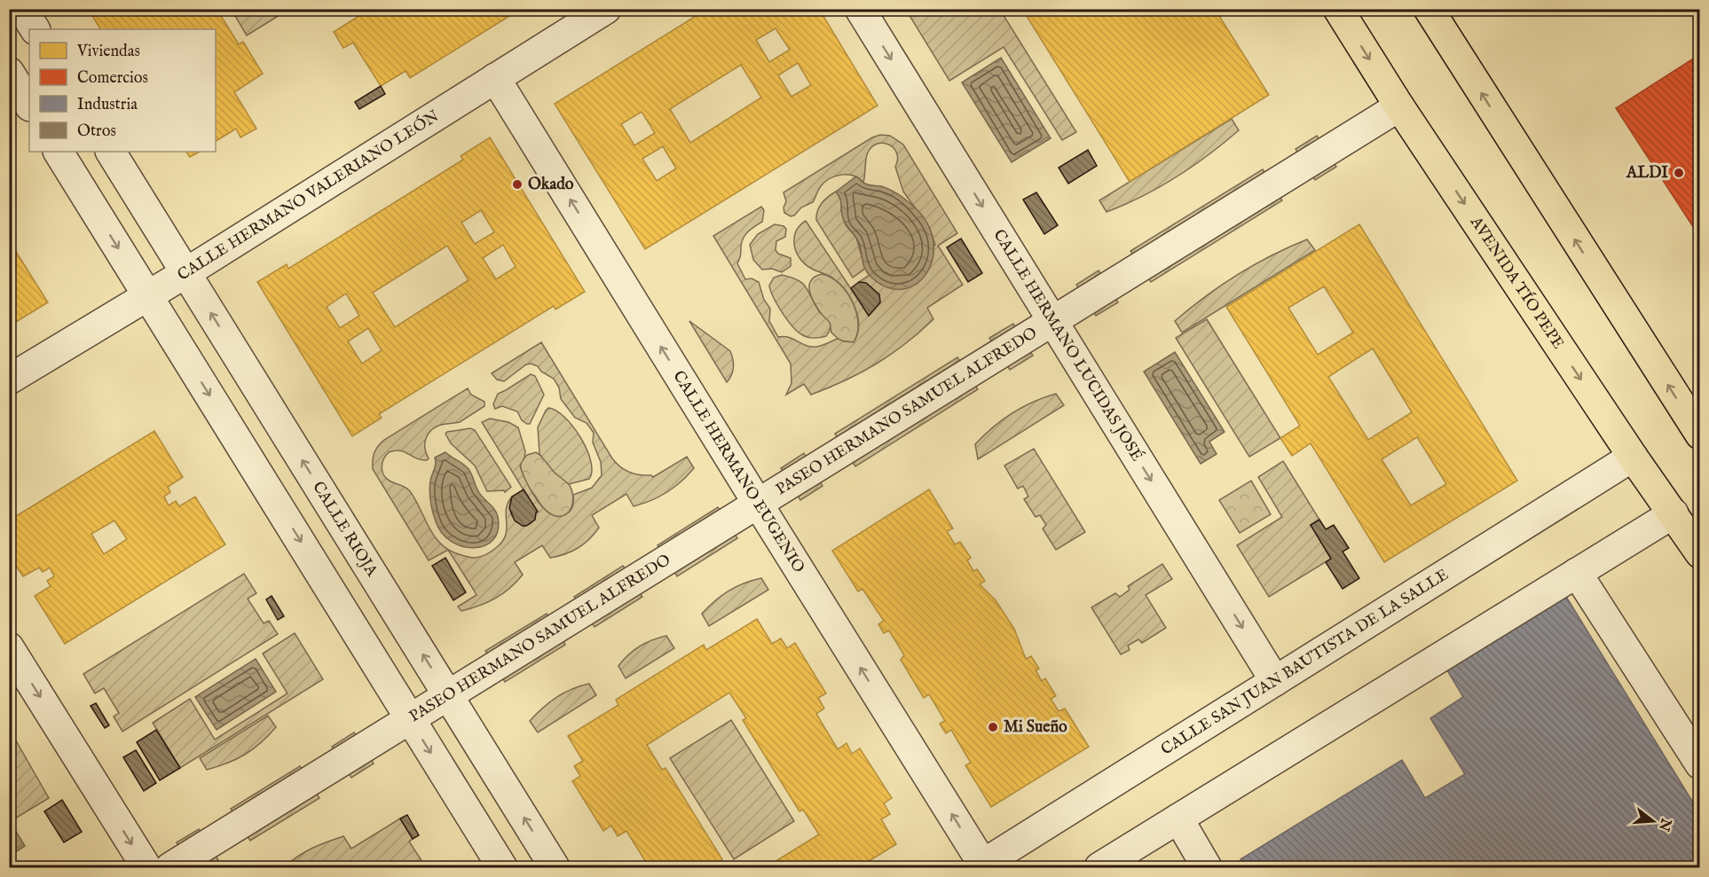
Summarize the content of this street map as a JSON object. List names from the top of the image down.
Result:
{
  "streets": {
    "main road": ["AVENIDA TÍO PEPE"],
    "street": [
      "CALLE HERMANO VALERIANO LEÓN",
      "CALLE HERMANO LUCIDAS JOSÉ",
      "PASEO HERMANO SAMUEL ALFREDO",
      "CALLE HERMANO EUGENIO",
      "CALLE RIOJA",
      "CALLE SAN JUAN BAUTISTA DE LA SALLE"
    ]
  },
  "crossings": [
    ["CALLE HERMANO VALERIANO LEÓN", "CALLE HERMANO EUGENIO"],
    ["CALLE HERMANO VALERIANO LEÓN", "CALLE RIOJA"],
    ["AVENIDA TÍO PEPE", "PASEO HERMANO SAMUEL ALFREDO"],
    ["AVENIDA TÍO PEPE", "CALLE SAN JUAN BAUTISTA DE LA SALLE"],
    ["CALLE HERMANO LUCIDAS JOSÉ", "PASEO HERMANO SAMUEL ALFREDO"],
    ["CALLE HERMANO LUCIDAS JOSÉ", "CALLE SAN JUAN BAUTISTA DE LA SALLE"],
    ["PASEO HERMANO SAMUEL ALFREDO", "CALLE HERMANO EUGENIO"],
    ["PASEO HERMANO SAMUEL ALFREDO", "CALLE RIOJA"],
    ["CALLE HERMANO EUGENIO", "CALLE SAN JUAN BAUTISTA DE LA SALLE"]
  ],
  "one_way": ["CALLE HERMANO LUCIDAS JOSÉ", "CALLE HERMANO EUGENIO"],
  "places": ["ALDI", "Okado", "Mi Sueño"],
  "legend": [
    "Viviendas",
    "Comercios",
    "Industria",
    "Otros"
  ],
  "north": "right"
}
